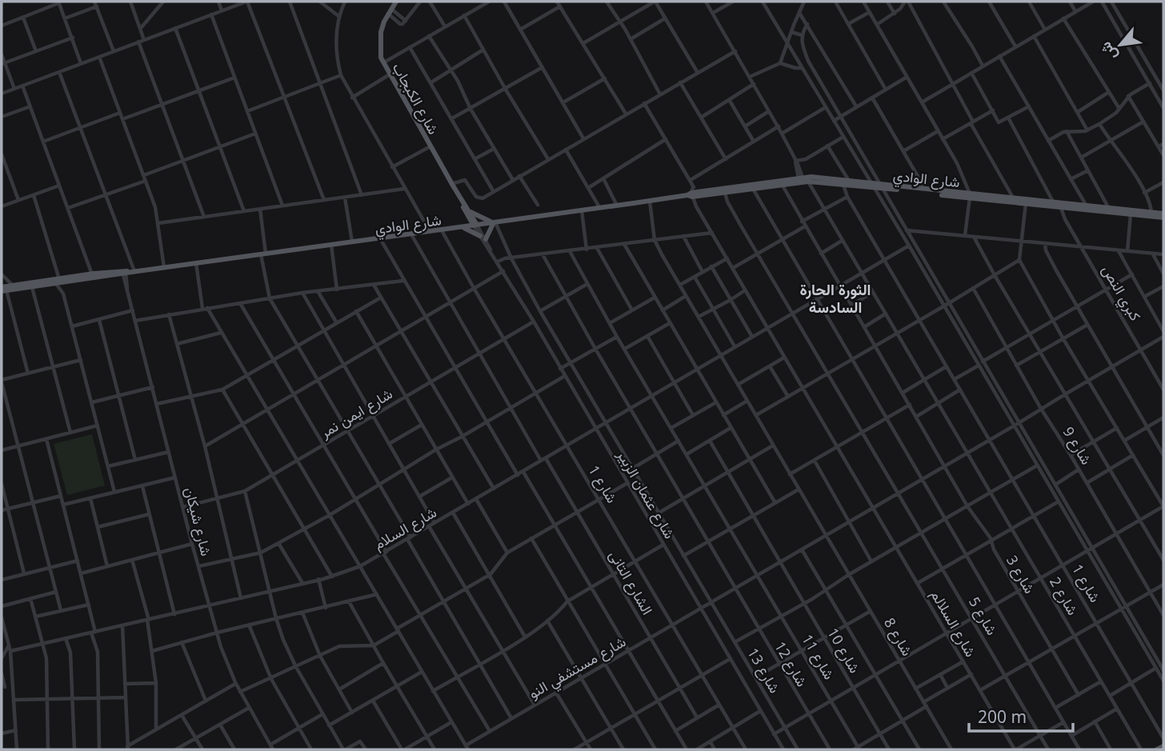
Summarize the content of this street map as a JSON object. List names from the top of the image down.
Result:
{
  "streets": {
    "main road": ["شارع الكبجاب", "شارع الوادي"],
    "street": [
      "كبري النص",
      "شارع ايمن نمر",
      "شارع 9",
      "شارع 1",
      "شارع عثمان الزبير",
      "شارع شيكان",
      "شارع السلام",
      "شارع 3",
      "الشارع التانى",
      "شارع 2",
      "شارع 5",
      "شارع السلالم",
      "شارع 8",
      "شارع 10",
      "شارع 11",
      "شارع 12",
      "شارع مستشفي النو",
      "شارع 13"
    ]
  },
  "crossings": [
    ["شارع الكبجاب", "شارع الوادي"],
    ["شارع الكبجاب", "شارع عثمان الزبير"],
    ["شارع الوادي", "كبري النص"],
    ["شارع الوادي", "شارع 1"],
    ["شارع الوادي", "شارع عثمان الزبير"],
    ["شارع الوادي", "شارع شيكان"],
    ["شارع الوادي", "شارع 3"],
    ["شارع الوادي", "الشارع التانى"],
    ["شارع الوادي", "شارع 2"],
    ["شارع الوادي", "شارع 5"],
    ["شارع الوادي", "شارع 13"],
    ["كبري النص", "شارع مستشفي النو"],
    ["شارع ايمن نمر", "شارع 1"],
    ["شارع ايمن نمر", "شارع عثمان الزبير"],
    ["شارع ايمن نمر", "شارع شيكان"],
    ["شارع ايمن نمر", "الشارع التانى"],
    ["شارع 9", "شارع مستشفي النو"],
    ["شارع 1", "شارع السلام"],
    ["شارع 1", "شارع مستشفي النو"],
    ["شارع عثمان الزبير", "شارع السلام"],
    ["شارع عثمان الزبير", "شارع مستشفي النو"],
    ["شارع شيكان", "شارع السلام"],
    ["شارع السلام", "شارع 3"],
    ["شارع السلام", "الشارع التانى"],
    ["شارع السلام", "شارع 2"],
    ["شارع السلام", "شارع 5"],
    ["شارع السلام", "شارع 8"],
    ["شارع السلام", "شارع 11"],
    ["شارع السلام", "شارع 12"],
    ["شارع السلام", "شارع 13"],
    ["شارع 3", "شارع مستشفي النو"],
    ["الشارع التانى", "شارع مستشفي النو"],
    ["شارع 2", "شارع مستشفي النو"],
    ["شارع 5", "شارع مستشفي النو"],
    ["شارع السلالم", "شارع مستشفي النو"],
    ["شارع 8", "شارع مستشفي النو"],
    ["شارع 10", "شارع مستشفي النو"],
    ["شارع 11", "شارع مستشفي النو"],
    ["شارع 12", "شارع مستشفي النو"],
    ["شارع مستشفي النو", "شارع 13"]
  ],
  "districts": ["الثورة الحارة السادسة"],
  "scale_bar": "200 m",
  "north": "bottom left"
}
